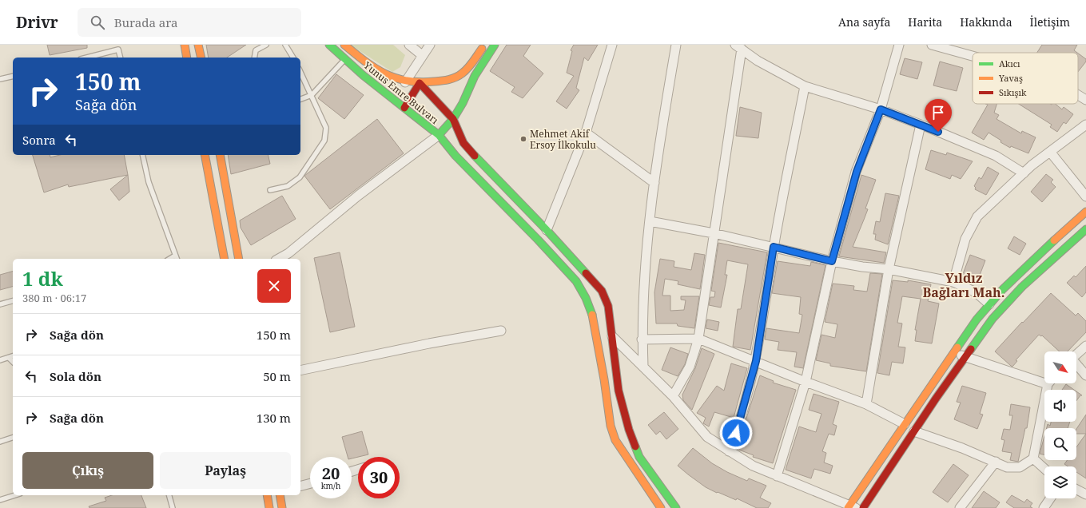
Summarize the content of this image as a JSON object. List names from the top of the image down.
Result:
{
  "streets": {
    "street": ["Yunus Emre Bulvarı"]
  },
  "districts": ["Yıldız Bağları Mah."],
  "places": ["Mehmet Akif Ersoy İlkokulu"],
  "legend": ["Akıcı", "Yavaş", "Sıkışık"],
  "north": "bottom right",
  "page": {
    "header": "Drivr",
    "search": "Burada ara",
    "nav": [
      "Ana sayfa",
      "Harita",
      "Hakkında",
      "İletişim"
    ],
    "turn": ["150 m", "Sağa dön"],
    "then": "Sonra",
    "heading": ["1 dk", "380 m · 06:17"],
    "list": [
      {
        "name": "Sağa dön",
        "value": "150 m"
      },
      {
        "name": "Sola dön",
        "value": "50 m"
      },
      {
        "name": "Sağa dön",
        "value": "130 m"
      }
    ],
    "buttons": ["Çıkış", "Paylaş"],
    "speed": "20 km/h",
    "limit": "30"
  }
}
